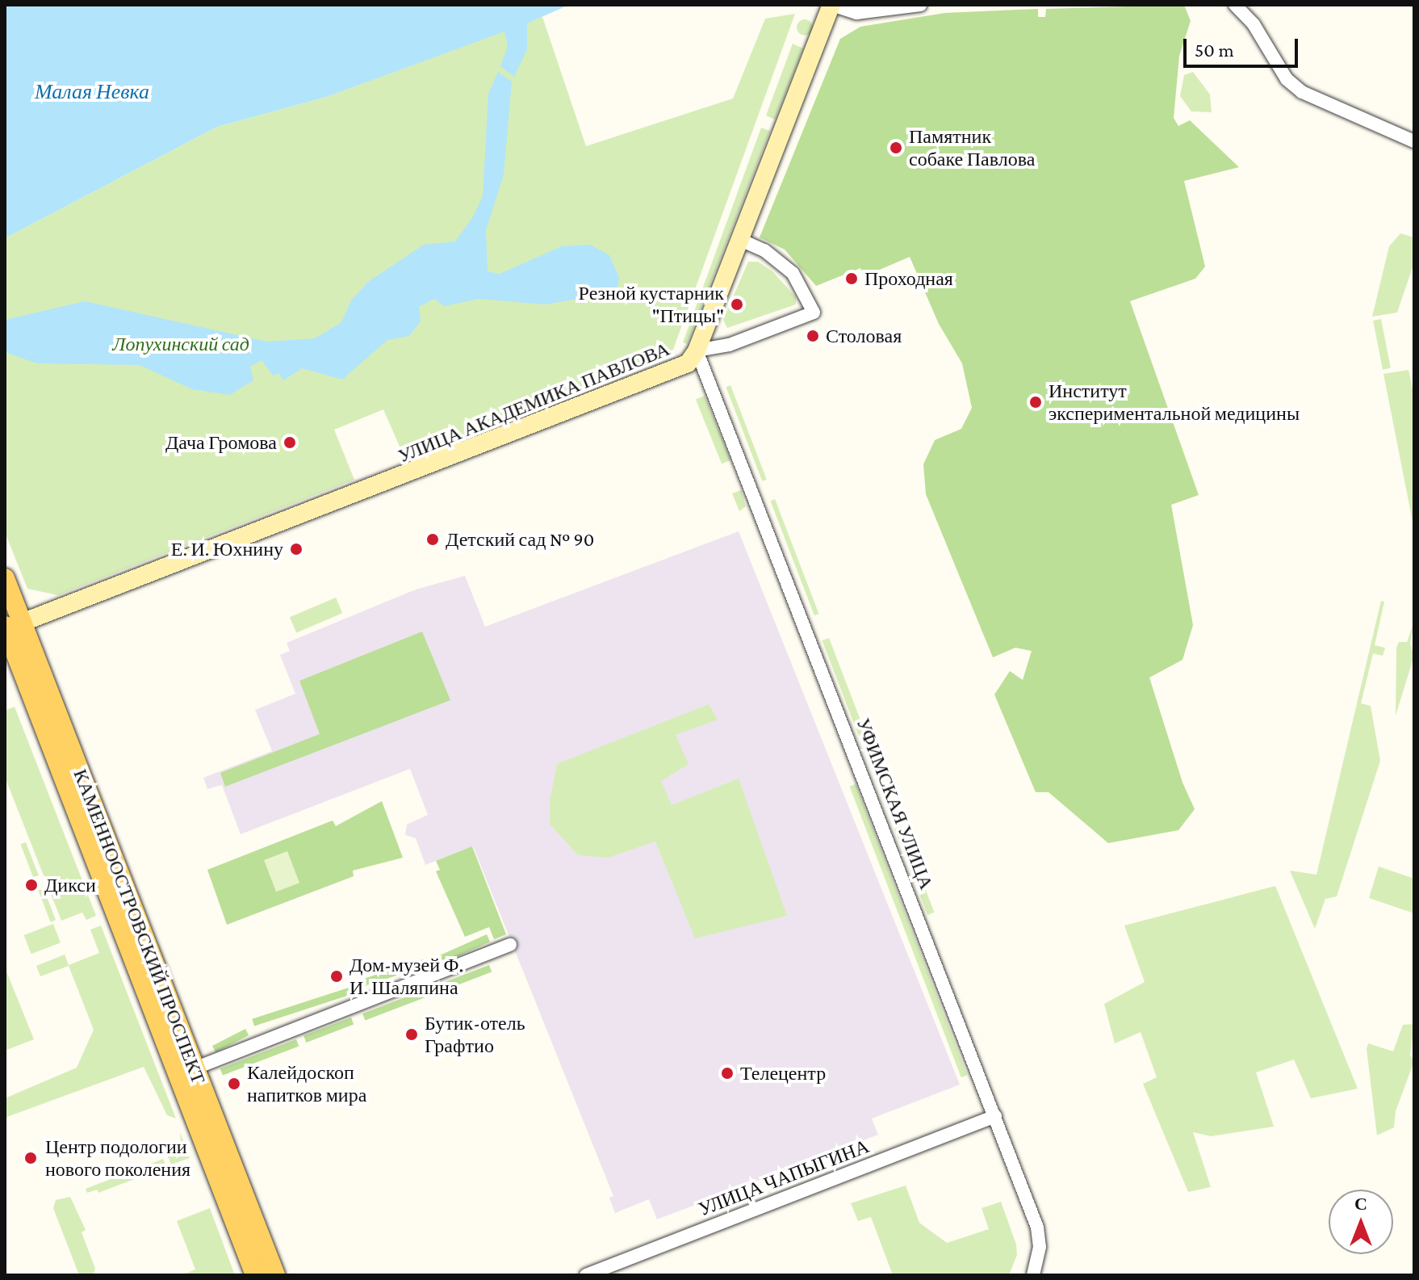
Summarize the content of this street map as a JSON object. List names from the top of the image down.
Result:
{
  "streets": {
    "main road": ["КАМЕННООСТРОВСКИЙ ПРОСПЕКТ"],
    "street": ["УЛИЦА АКАДЕМИКА ПАВЛОВА", "УФИМСКАЯ УЛИЦА", "УЛИЦА ЧАПЫГИНА"]
  },
  "crossings": [
    ["УЛИЦА АКАДЕМИКА ПАВЛОВА", "УФИМСКАЯ УЛИЦА"],
    ["УЛИЦА АКАДЕМИКА ПАВЛОВА", "КАМЕННООСТРОВСКИЙ ПРОСПЕКТ"],
    ["УФИМСКАЯ УЛИЦА", "УЛИЦА ЧАПЫГИНА"]
  ],
  "water": ["Малая Невка"],
  "parks": ["Лопухинский сад"],
  "places": [
    "Памятник собаке Павлова",
    "Проходная",
    "Резной кустарник \"Птицы\"",
    "Столовая",
    "Институт экспериментальной медицины",
    "Дача Громова",
    "Детский сад № 90",
    "Е. И. Юхнину",
    "Дикси",
    "Дом-музей Ф. И. Шаляпина",
    "Бутик-отель Графтио",
    "Телецентр",
    "Калейдоскоп напитков мира",
    "Центр подологии нового поколения"
  ],
  "scale_bar": "50 m",
  "north": "top"
}
